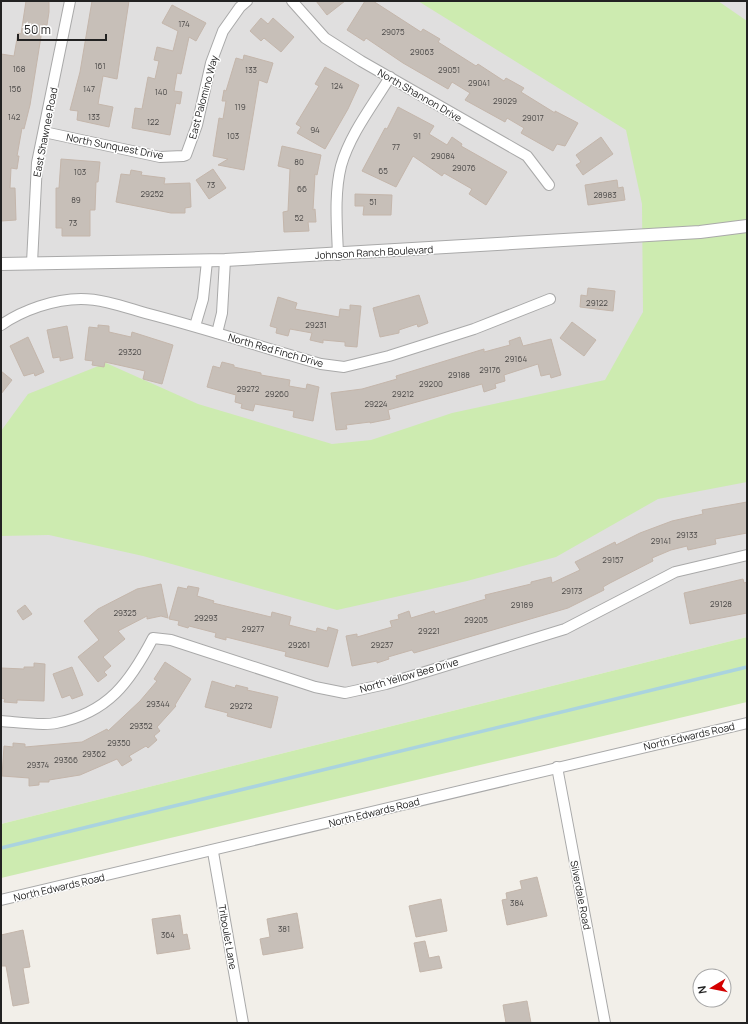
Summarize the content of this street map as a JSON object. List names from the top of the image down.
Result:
{
  "streets": {
    "street": [
      "North Shannon Drive",
      "East Palomino Way",
      "East Shawnee Road",
      "North Sunquest Drive",
      "Johnson Ranch Boulevard",
      "North Red Finch Drive",
      "North Yellow Bee Drive",
      "North Edwards Road",
      "Silverdale Road",
      "Triboulet Lane"
    ]
  },
  "crossings": [
    ["East Palomino Way", "North Sunquest Drive"],
    ["East Shawnee Road", "North Sunquest Drive"],
    ["East Shawnee Road", "Johnson Ranch Boulevard"],
    ["North Edwards Road", "Silverdale Road"],
    ["North Edwards Road", "Triboulet Lane"]
  ],
  "house_numbers": [
    "174",
    "29075",
    "29063",
    "161",
    "168",
    "133",
    "29051",
    "29041",
    "124",
    "156",
    "147",
    "140",
    "29029",
    "119",
    "142",
    "133",
    "29017",
    "122",
    "94",
    "103",
    "91",
    "77",
    "29084",
    "80",
    "29076",
    "65",
    "103",
    "73",
    "66",
    "29252",
    "28983",
    "89",
    "51",
    "52",
    "73",
    "29122",
    "29231",
    "29320",
    "29164",
    "29176",
    "29188",
    "29200",
    "29272",
    "29260",
    "29212",
    "29224",
    "29133",
    "29141",
    "29157",
    "29173",
    "29128",
    "29189",
    "29325",
    "29293",
    "29205",
    "29277",
    "29221",
    "29261",
    "29237",
    "29344",
    "29272",
    "29352",
    "29350",
    "29362",
    "29366",
    "29374",
    "384",
    "381",
    "364"
  ],
  "scale_bar": "50 m",
  "north": "left"
}
